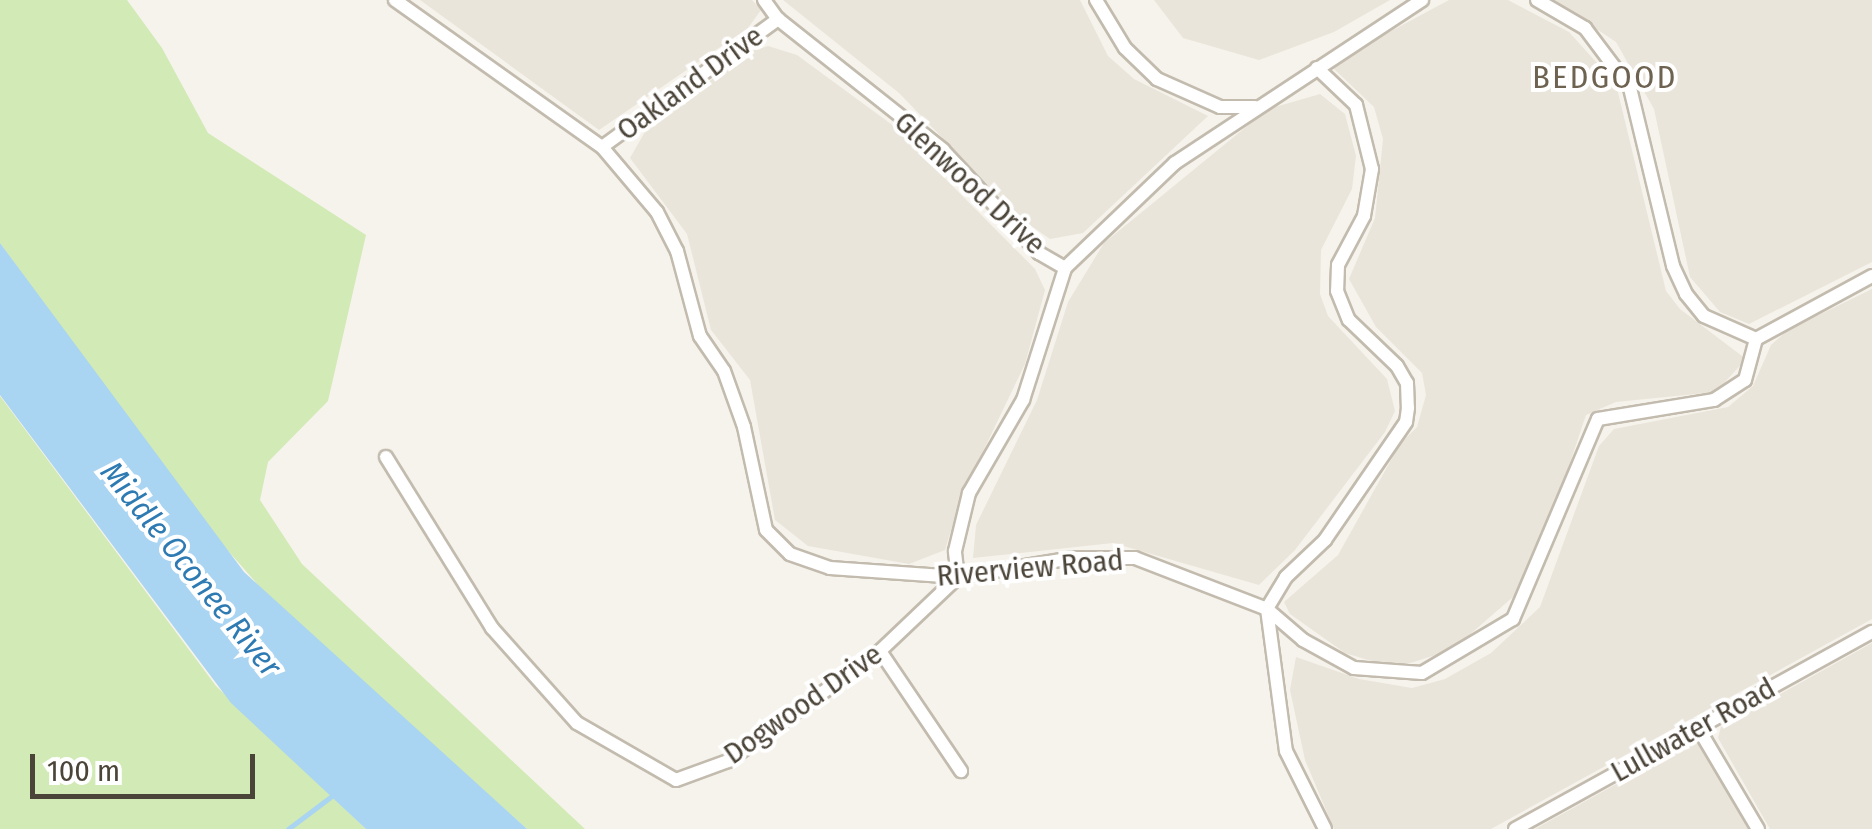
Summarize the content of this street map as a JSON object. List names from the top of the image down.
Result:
{
  "streets": {
    "street": [
      "Oakland Drive",
      "Glenwood Drive",
      "Riverview Road",
      "Dogwood Drive",
      "Lullwater Road"
    ]
  },
  "crossings": [
    ["Oakland Drive", "Glenwood Drive"],
    ["Oakland Drive", "Riverview Road"],
    ["Riverview Road", "Dogwood Drive"]
  ],
  "districts": ["BEDGOOD"],
  "water": ["Middle Oconee River"],
  "scale_bar": "100 m"
}
